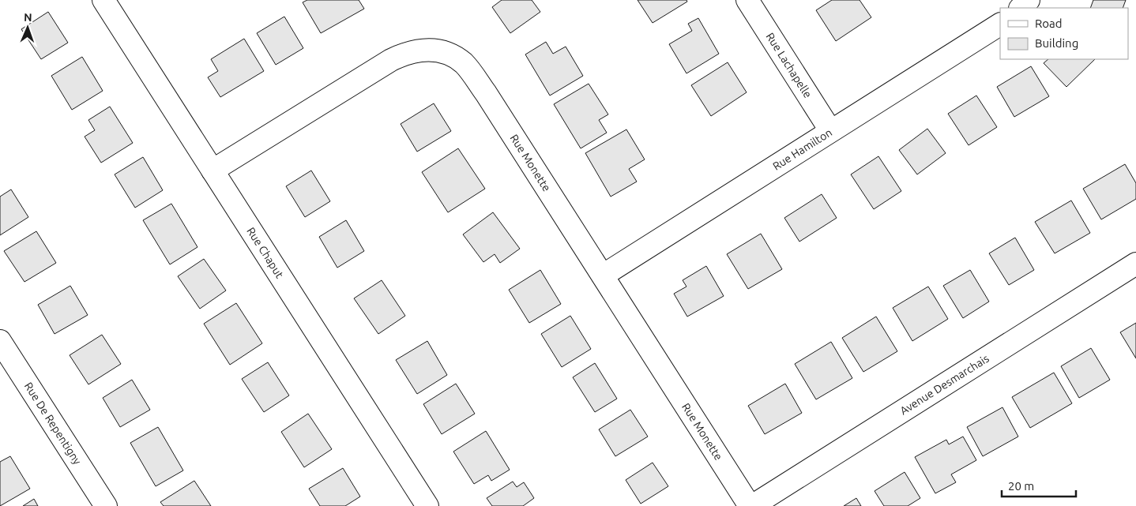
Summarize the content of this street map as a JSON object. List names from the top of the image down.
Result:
{
  "streets": {
    "street": [
      "Rue Lachapelle",
      "Rue Hamilton",
      "Rue Monette",
      "Rue Chaput",
      "Avenue Desmarchais",
      "Rue De Repentigny"
    ]
  },
  "crossings": [
    ["Rue Lachapelle", "Rue Hamilton"],
    ["Rue Hamilton", "Rue Monette"],
    ["Rue Monette", "Rue Chaput"],
    ["Rue Monette", "Avenue Desmarchais"]
  ],
  "legend": ["Road", "Building"],
  "scale_bar": "20 m",
  "north": "top"
}
